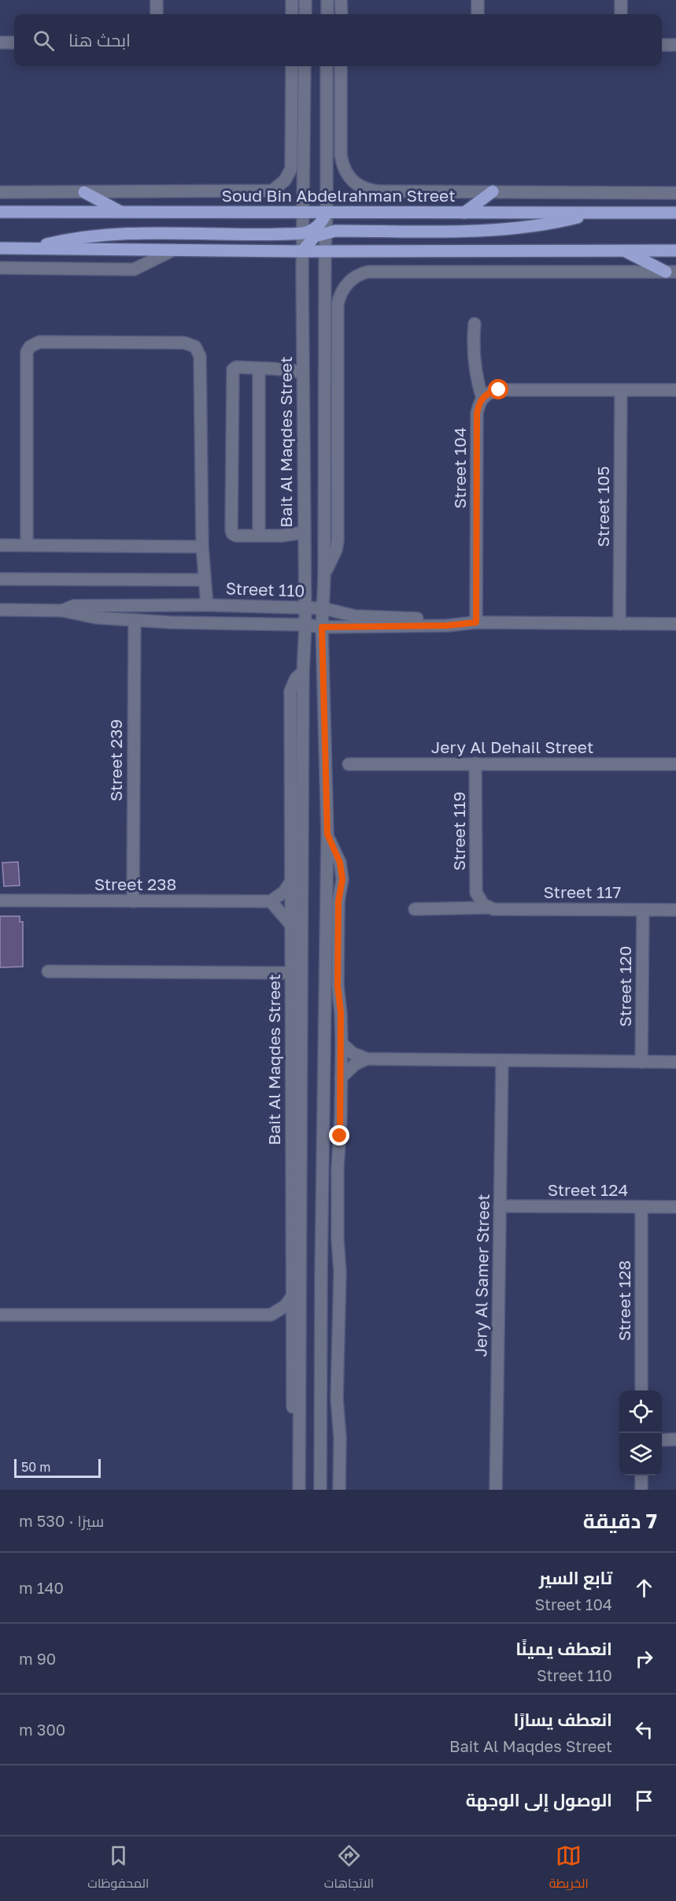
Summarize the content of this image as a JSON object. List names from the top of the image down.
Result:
{
  "streets": {
    "main road": ["Soud Bin Abdelrahman Street"],
    "street": [
      "Bait Al Maqdes Street",
      "Street 104",
      "Street 105",
      "Street 110",
      "Jery Al Dehail Street",
      "Street 239",
      "Street 119",
      "Street 238",
      "Street 117",
      "Street 120",
      "Street 124",
      "Jery Al Samer Street",
      "Street 128"
    ]
  },
  "crossings": [
    ["Soud Bin Abdelrahman Street", "Bait Al Maqdes Street"],
    ["Bait Al Maqdes Street", "Street 110"],
    ["Street 104", "Street 110"],
    ["Street 105", "Street 110"],
    ["Street 110", "Street 239"],
    ["Jery Al Dehail Street", "Street 119"],
    ["Street 239", "Street 238"],
    ["Street 119", "Street 117"],
    ["Street 117", "Street 120"],
    ["Street 124", "Jery Al Samer Street"],
    ["Street 124", "Street 128"]
  ],
  "scale_bar": "50 m",
  "page": {
    "search": "ابحث هنا",
    "scale": "50 m",
    "heading": ["7 دقيقة", "سيرًا · 530 m"],
    "list": [
      ["تابع السير", "Street 104", "140 m"],
      ["انعطف يمينًا", "Street 110", "90 m"],
      ["انعطف يسارًا", "Bait Al Maqdes Street", "300 m"],
      "الوصول إلى الوجهة"
    ],
    "nav": ["الخريطة", "الاتجاهات", "المحفوظات"]
  }
}
